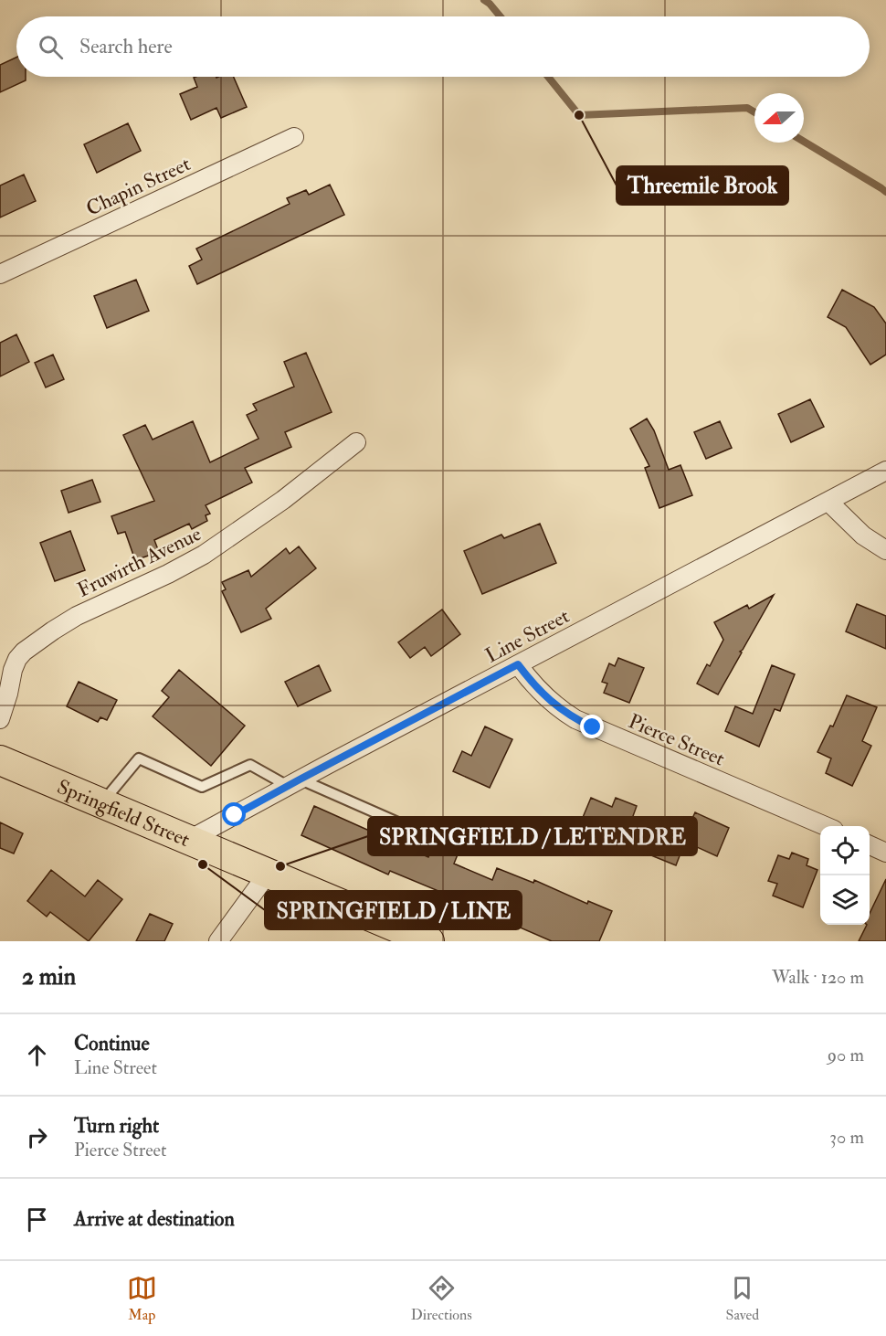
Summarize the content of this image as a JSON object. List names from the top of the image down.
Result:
{
  "streets": {
    "main road": ["Springfield Street"],
    "street": [
      "Chapin Street",
      "Fruwirth Avenue",
      "Line Street",
      "Pierce Street"
    ]
  },
  "crossings": [
    ["Line Street", "Pierce Street"],
    ["Line Street", "Springfield Street"]
  ],
  "places": ["Threemile Brook", "SPRINGFIELD / LINE", "SPRINGFIELD / LETENDRE"],
  "north": "left",
  "page": {
    "search": "Search here",
    "heading": ["2 min", "Walk · 120 m"],
    "list": [
      ["Continue", "Line Street", "90 m"],
      ["Turn right", "Pierce Street", "30 m"],
      "Arrive at destination"
    ],
    "nav": ["Map", "Directions", "Saved"]
  }
}
